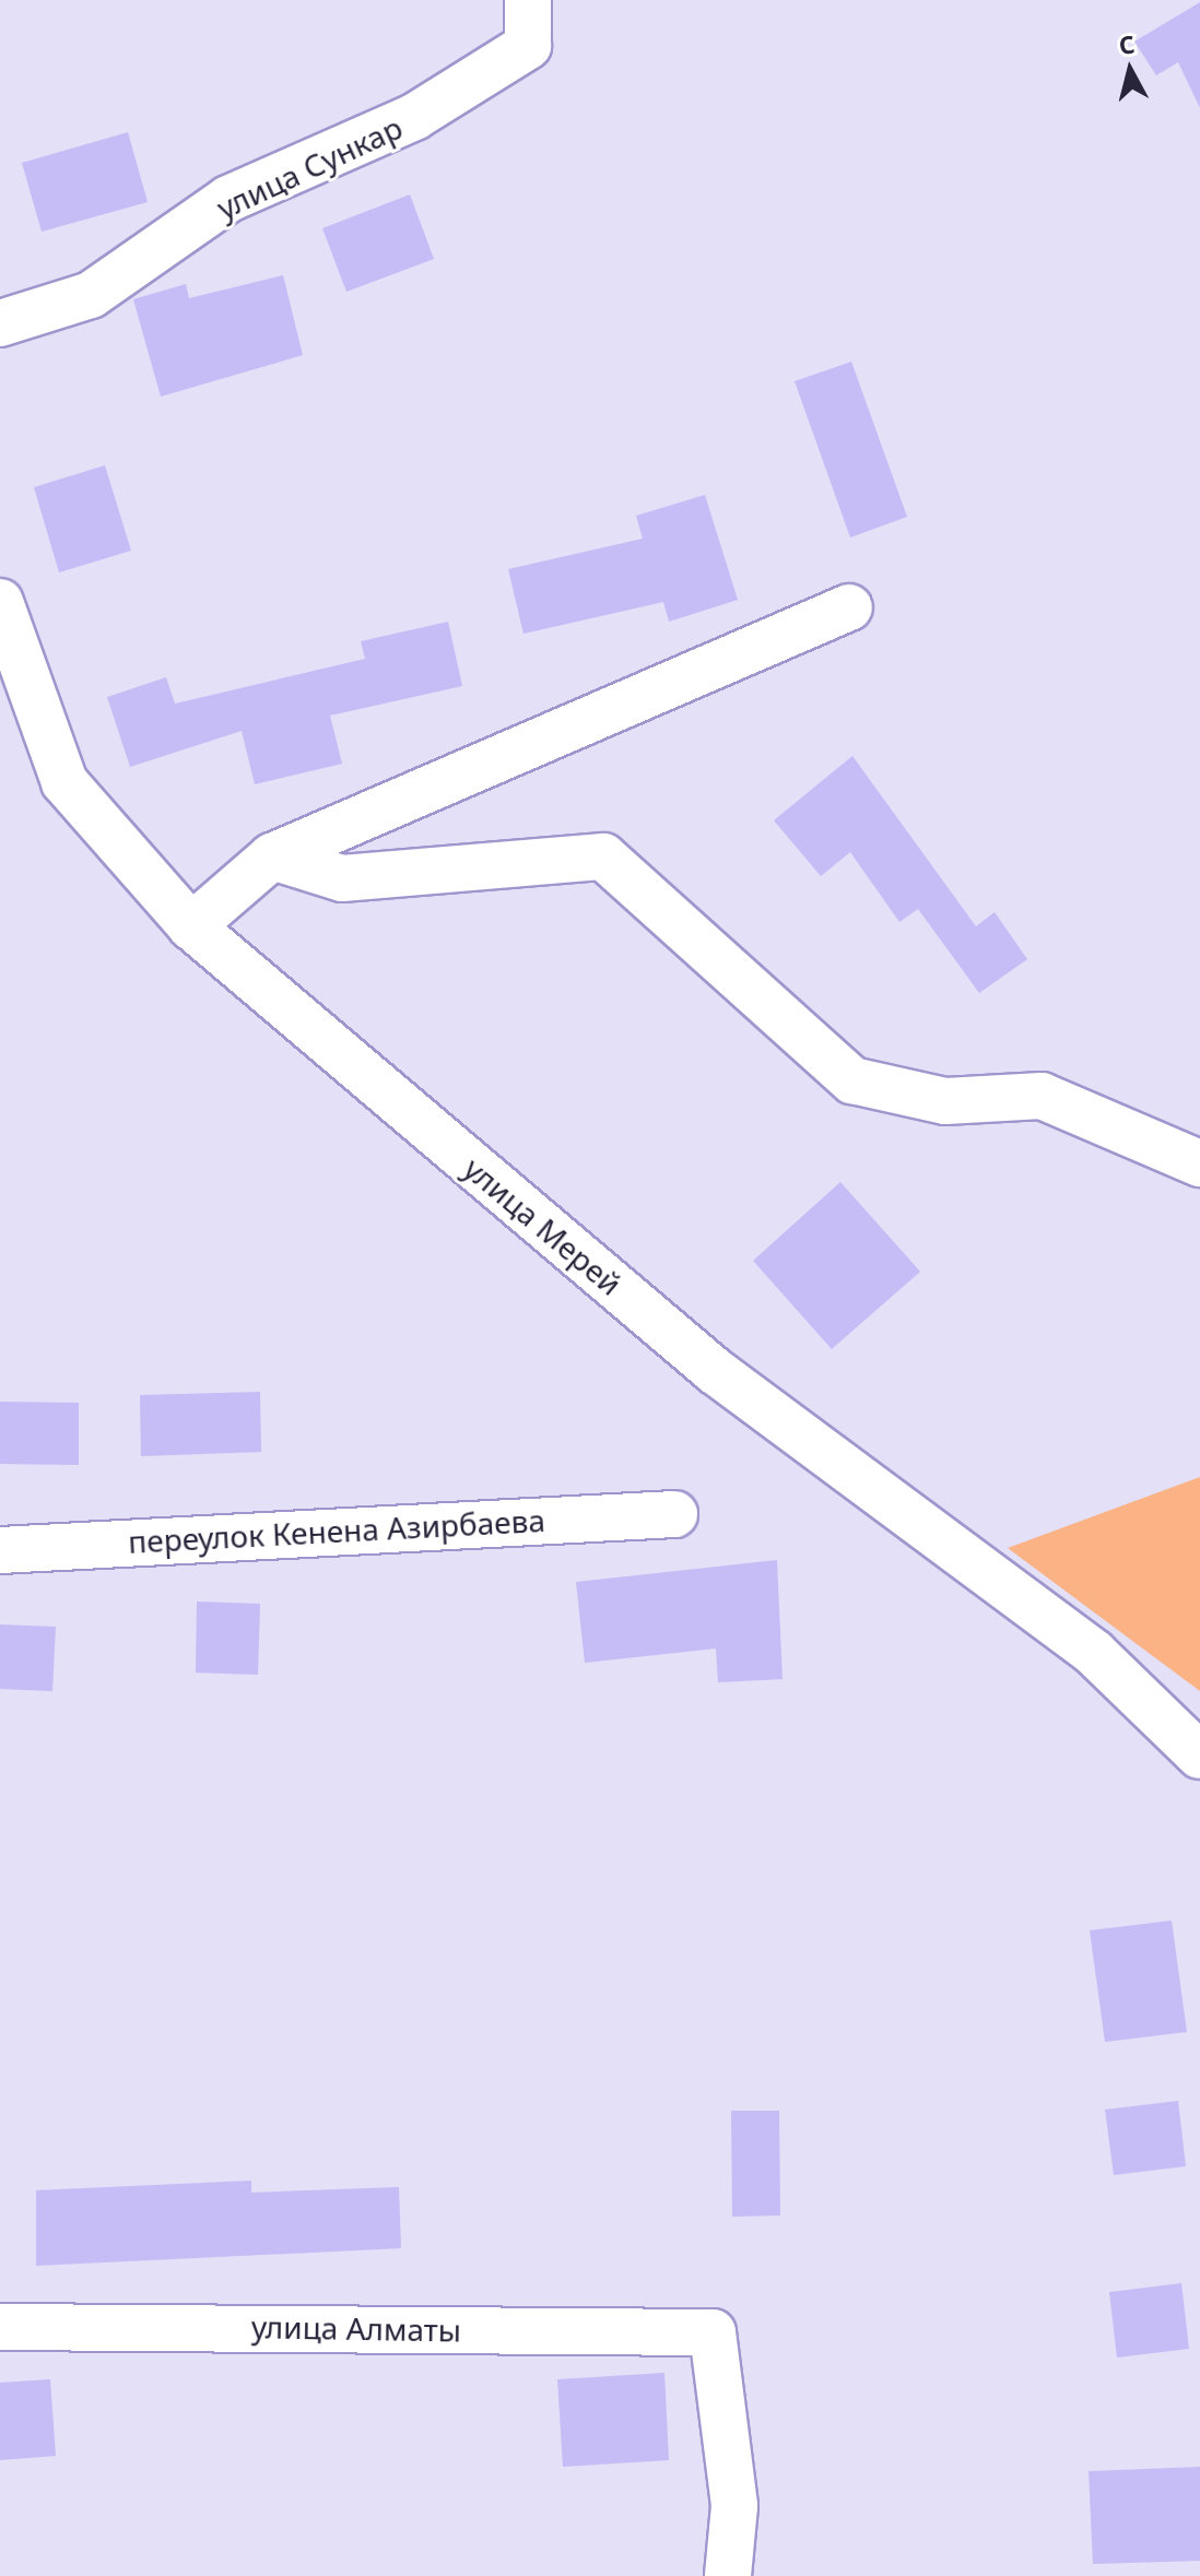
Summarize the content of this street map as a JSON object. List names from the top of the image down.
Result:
{
  "streets": {
    "street": [
      "улица Сункар",
      "улица Мерей",
      "переулок Кенена Азирбаева",
      "улица Алматы"
    ]
  },
  "north": "top"
}
